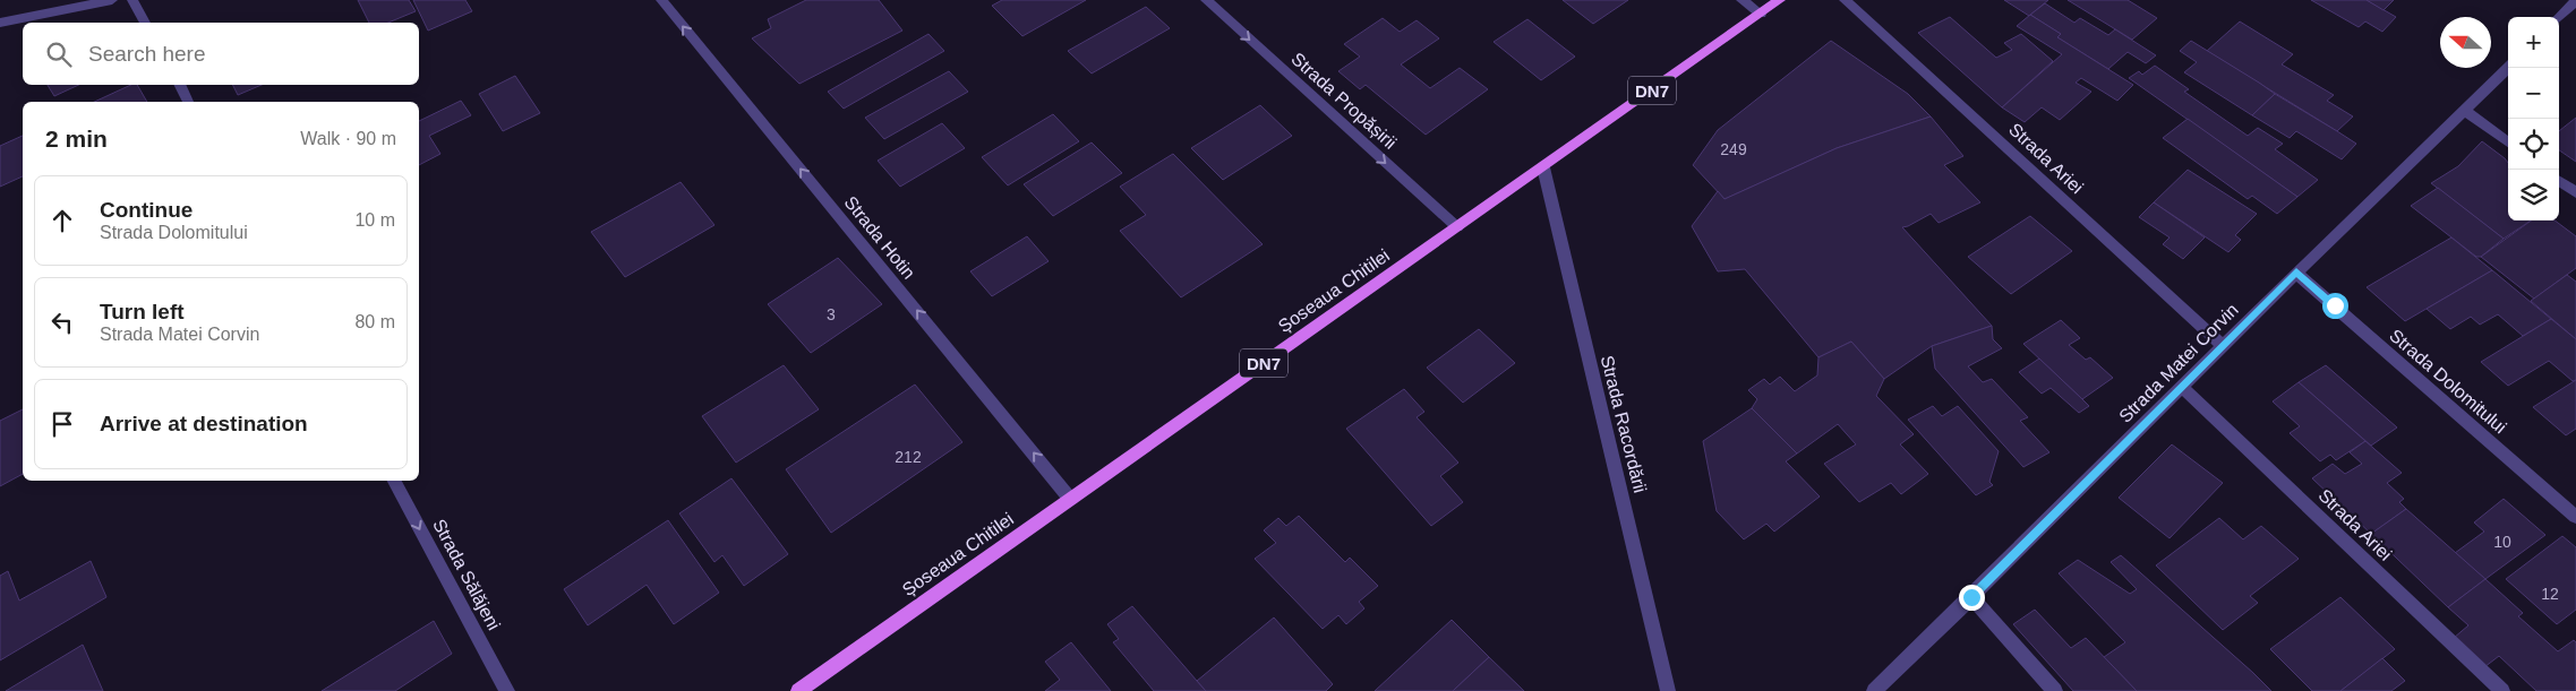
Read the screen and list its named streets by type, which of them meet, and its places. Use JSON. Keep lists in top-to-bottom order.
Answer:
{
  "streets": {
    "main road": ["DN7", "Șoseaua Chitilei"],
    "street": [
      "Strada Propășirii",
      "Strada Ariei",
      "Strada Hotin",
      "Strada Matei Corvin",
      "Strada Dolomitului",
      "Strada Racordării",
      "Strada Sălăjeni"
    ]
  },
  "crossings": [
    ["Strada Propășirii", "Șoseaua Chitilei"],
    ["Strada Ariei", "Strada Matei Corvin"],
    ["Strada Hotin", "Șoseaua Chitilei"],
    ["Șoseaua Chitilei", "Strada Racordării"],
    ["Strada Matei Corvin", "Strada Dolomitului"]
  ],
  "one_way": ["Strada Propășirii", "Strada Hotin", "Strada Sălăjeni"],
  "house_numbers": [
    "249",
    "3",
    "212",
    "10",
    "12"
  ],
  "north": "left",
  "page": {
    "map_buttons": ["+", "−"],
    "search": "Search here",
    "heading": ["2 min", "Walk · 90 m"],
    "list": [
      ["Continue", "Strada Dolomitului", "10 m"],
      ["Turn left", "Strada Matei Corvin", "80 m"],
      "Arrive at destination"
    ]
  }
}
